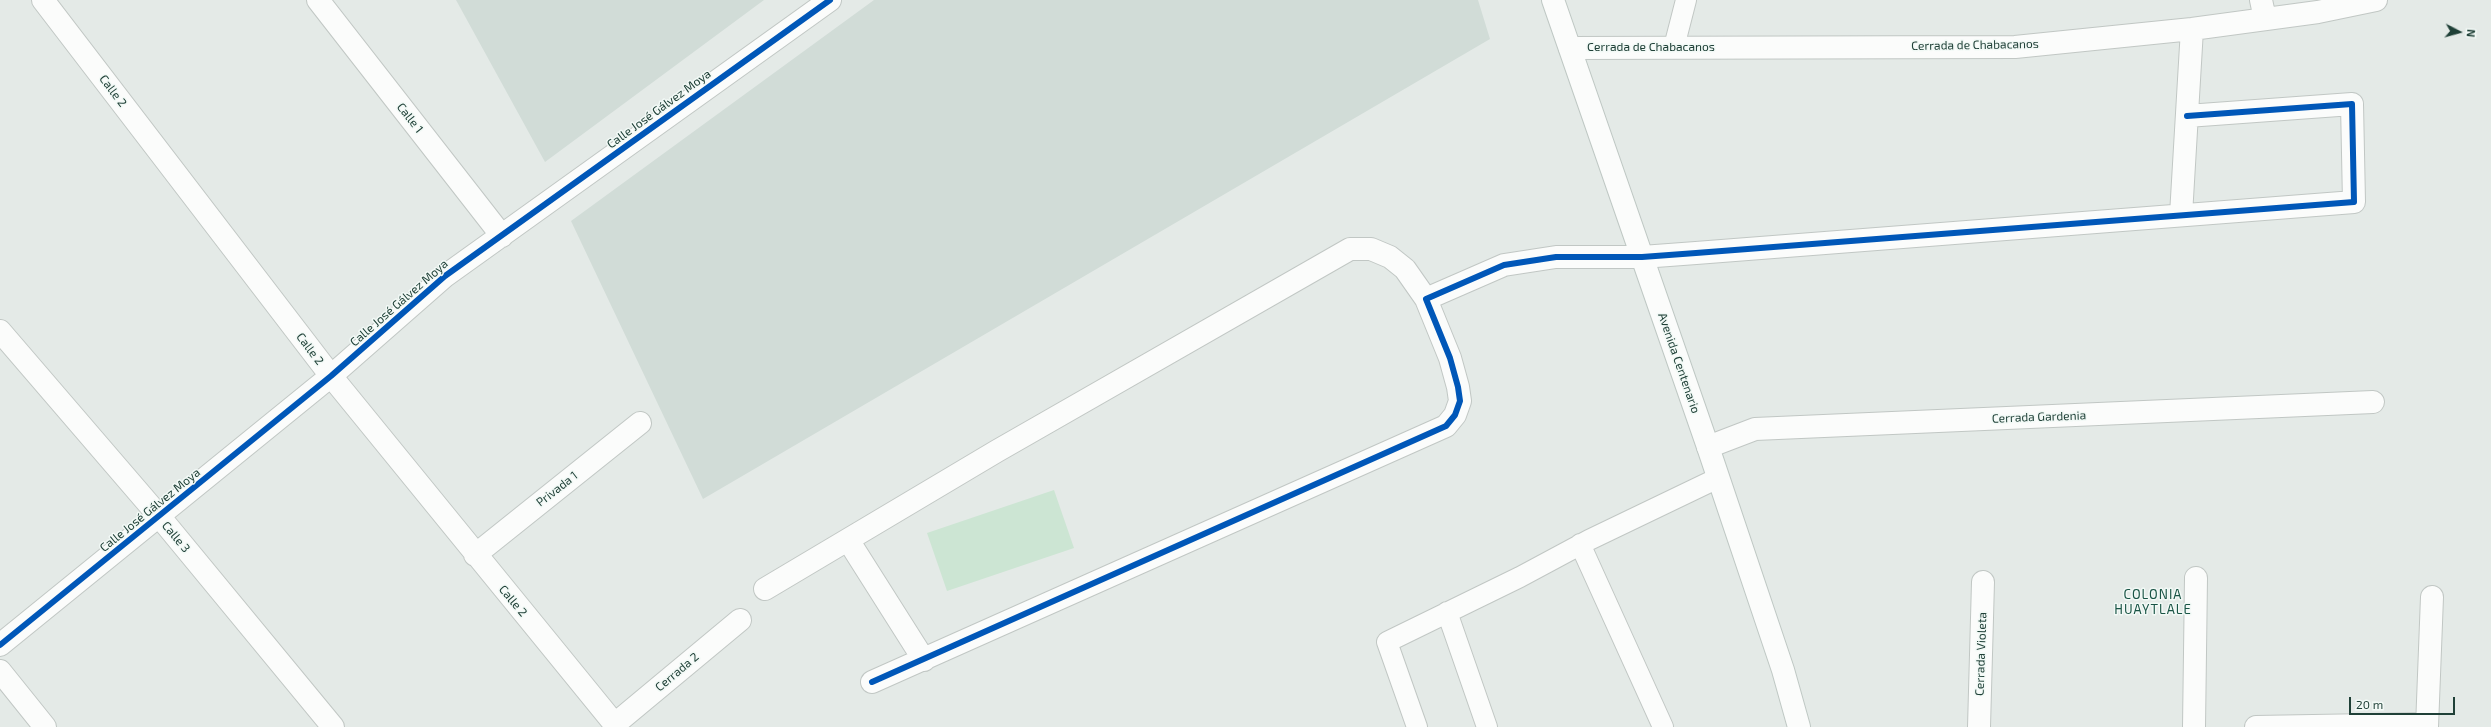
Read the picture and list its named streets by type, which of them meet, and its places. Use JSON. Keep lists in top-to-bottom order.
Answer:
{
  "streets": {
    "street": [
      "Cerrada de Chabacanos",
      "Calle 2",
      "Calle José Gálvez Moya",
      "Calle 1",
      "Avenida Centenario",
      "Cerrada Gardenia",
      "Privada 1",
      "Calle 3",
      "Cerrada Violeta",
      "Cerrada 2"
    ]
  },
  "crossings": [
    ["Cerrada de Chabacanos", "Avenida Centenario"],
    ["Calle 2", "Calle José Gálvez Moya"],
    ["Calle 2", "Privada 1"],
    ["Calle 2", "Cerrada 2"],
    ["Calle José Gálvez Moya", "Calle 1"],
    ["Calle José Gálvez Moya", "Calle 3"],
    ["Avenida Centenario", "Cerrada Gardenia"]
  ],
  "districts": ["COLONIA HUAYTLALE"],
  "scale_bar": "20 m",
  "north": "right"
}
